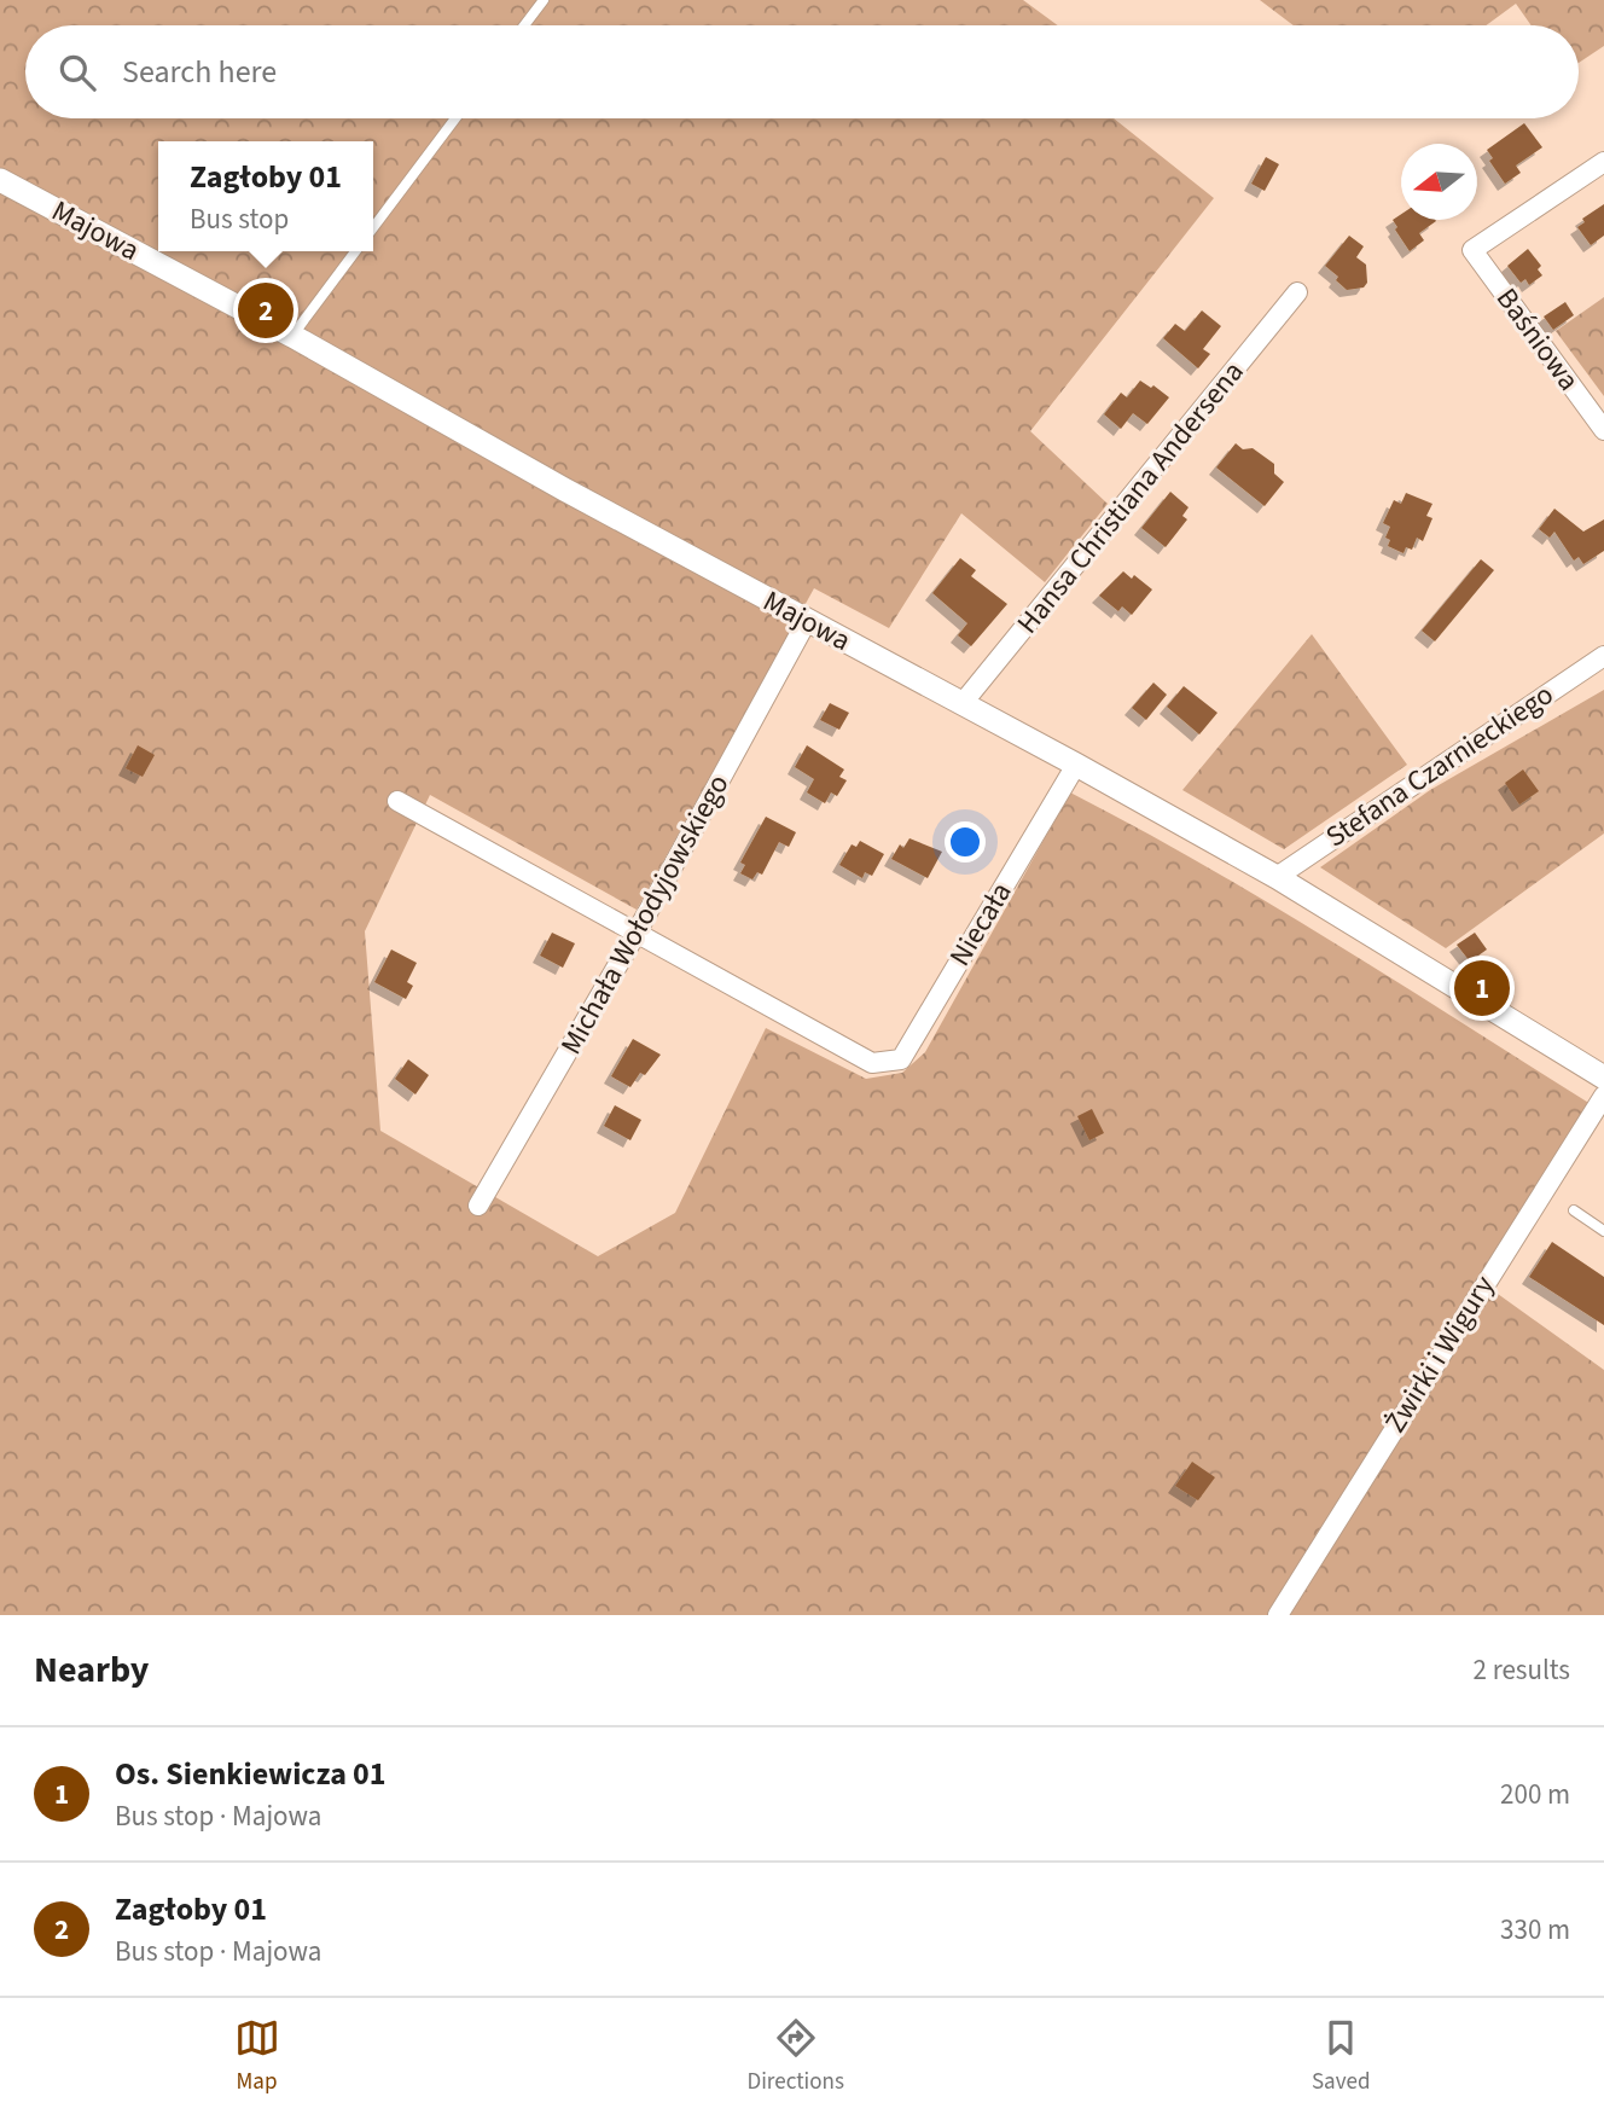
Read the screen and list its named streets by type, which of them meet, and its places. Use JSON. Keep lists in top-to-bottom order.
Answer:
{
  "streets": {
    "street": [
      "Majowa",
      "Baśniowa",
      "Hansa Christiana Andersena",
      "Stefana Czarnieckiego",
      "Michała Wołodyjowskiego",
      "Niecała",
      "Żwirki i Wigury"
    ]
  },
  "crossings": [
    ["Majowa", "Hansa Christiana Andersena"],
    ["Majowa", "Stefana Czarnieckiego"],
    ["Majowa", "Michała Wołodyjowskiego"],
    ["Majowa", "Niecała"],
    ["Michała Wołodyjowskiego", "Niecała"]
  ],
  "north": "left",
  "page": {
    "search": "Search here",
    "popup": ["Zagłoby 01", "Bus stop"],
    "pins": ["2", "1"],
    "heading": ["Nearby", "2 results"],
    "list": [
      {
        "mark": "1",
        "name": "Os. Sienkiewicza 01",
        "note": "Bus stop · Majowa",
        "value": "200 m"
      },
      {
        "mark": "2",
        "name": "Zagłoby 01",
        "note": "Bus stop · Majowa",
        "value": "330 m"
      }
    ],
    "nav": ["Map", "Directions", "Saved"]
  }
}
